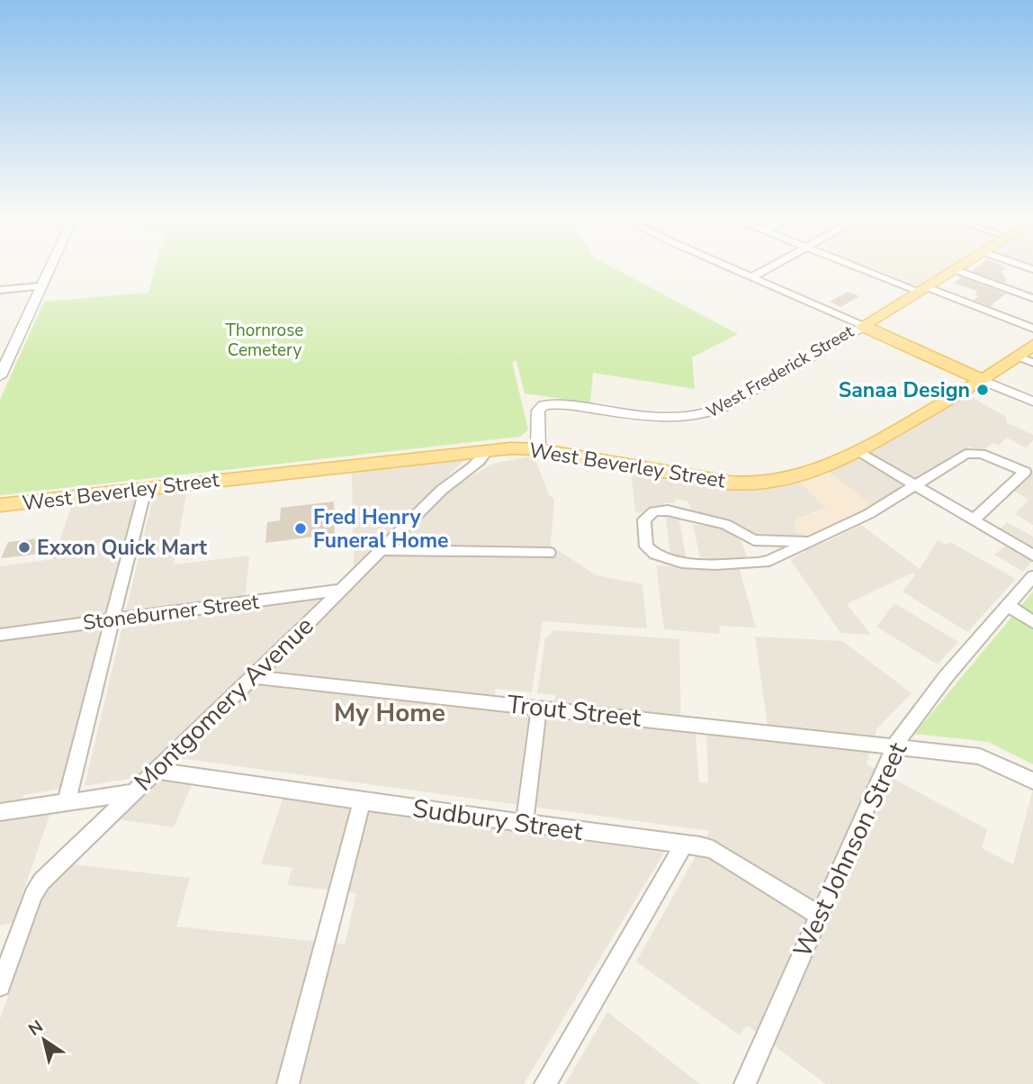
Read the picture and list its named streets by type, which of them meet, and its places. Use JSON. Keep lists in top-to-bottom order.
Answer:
{
  "streets": {
    "main road": ["West Frederick Street", "West Beverley Street"],
    "street": [
      "Stoneburner Street",
      "Montgomery Avenue",
      "Trout Street",
      "Sudbury Street",
      "West Johnson Street"
    ]
  },
  "crossings": [
    ["West Frederick Street", "West Beverley Street"],
    ["West Beverley Street", "Montgomery Avenue"],
    ["Stoneburner Street", "Montgomery Avenue"],
    ["Montgomery Avenue", "Trout Street"],
    ["Montgomery Avenue", "Sudbury Street"],
    ["Trout Street", "West Johnson Street"],
    ["Sudbury Street", "West Johnson Street"]
  ],
  "districts": ["My Home"],
  "parks": ["Thornrose Cemetery"],
  "places": ["Sanaa Design", "Fred Henry Funeral Home", "Exxon Quick Mart"],
  "north": "top left"
}
